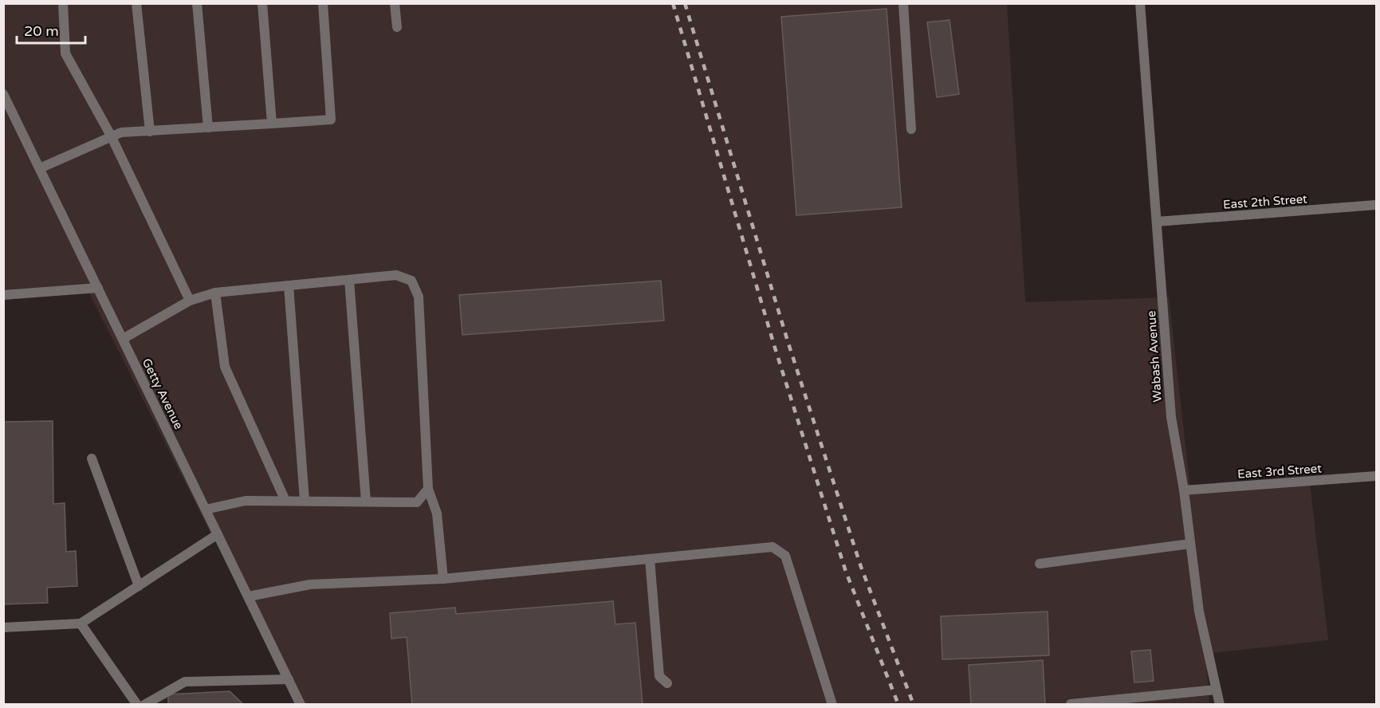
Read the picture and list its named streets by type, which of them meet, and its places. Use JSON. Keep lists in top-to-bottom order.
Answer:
{
  "streets": {
    "street": [
      "East 2th Street",
      "Wabash Avenue",
      "Getty Avenue",
      "East 3rd Street"
    ]
  },
  "crossings": [
    ["East 2th Street", "Wabash Avenue"],
    ["Wabash Avenue", "East 3rd Street"]
  ],
  "scale_bar": "20 m"
}
